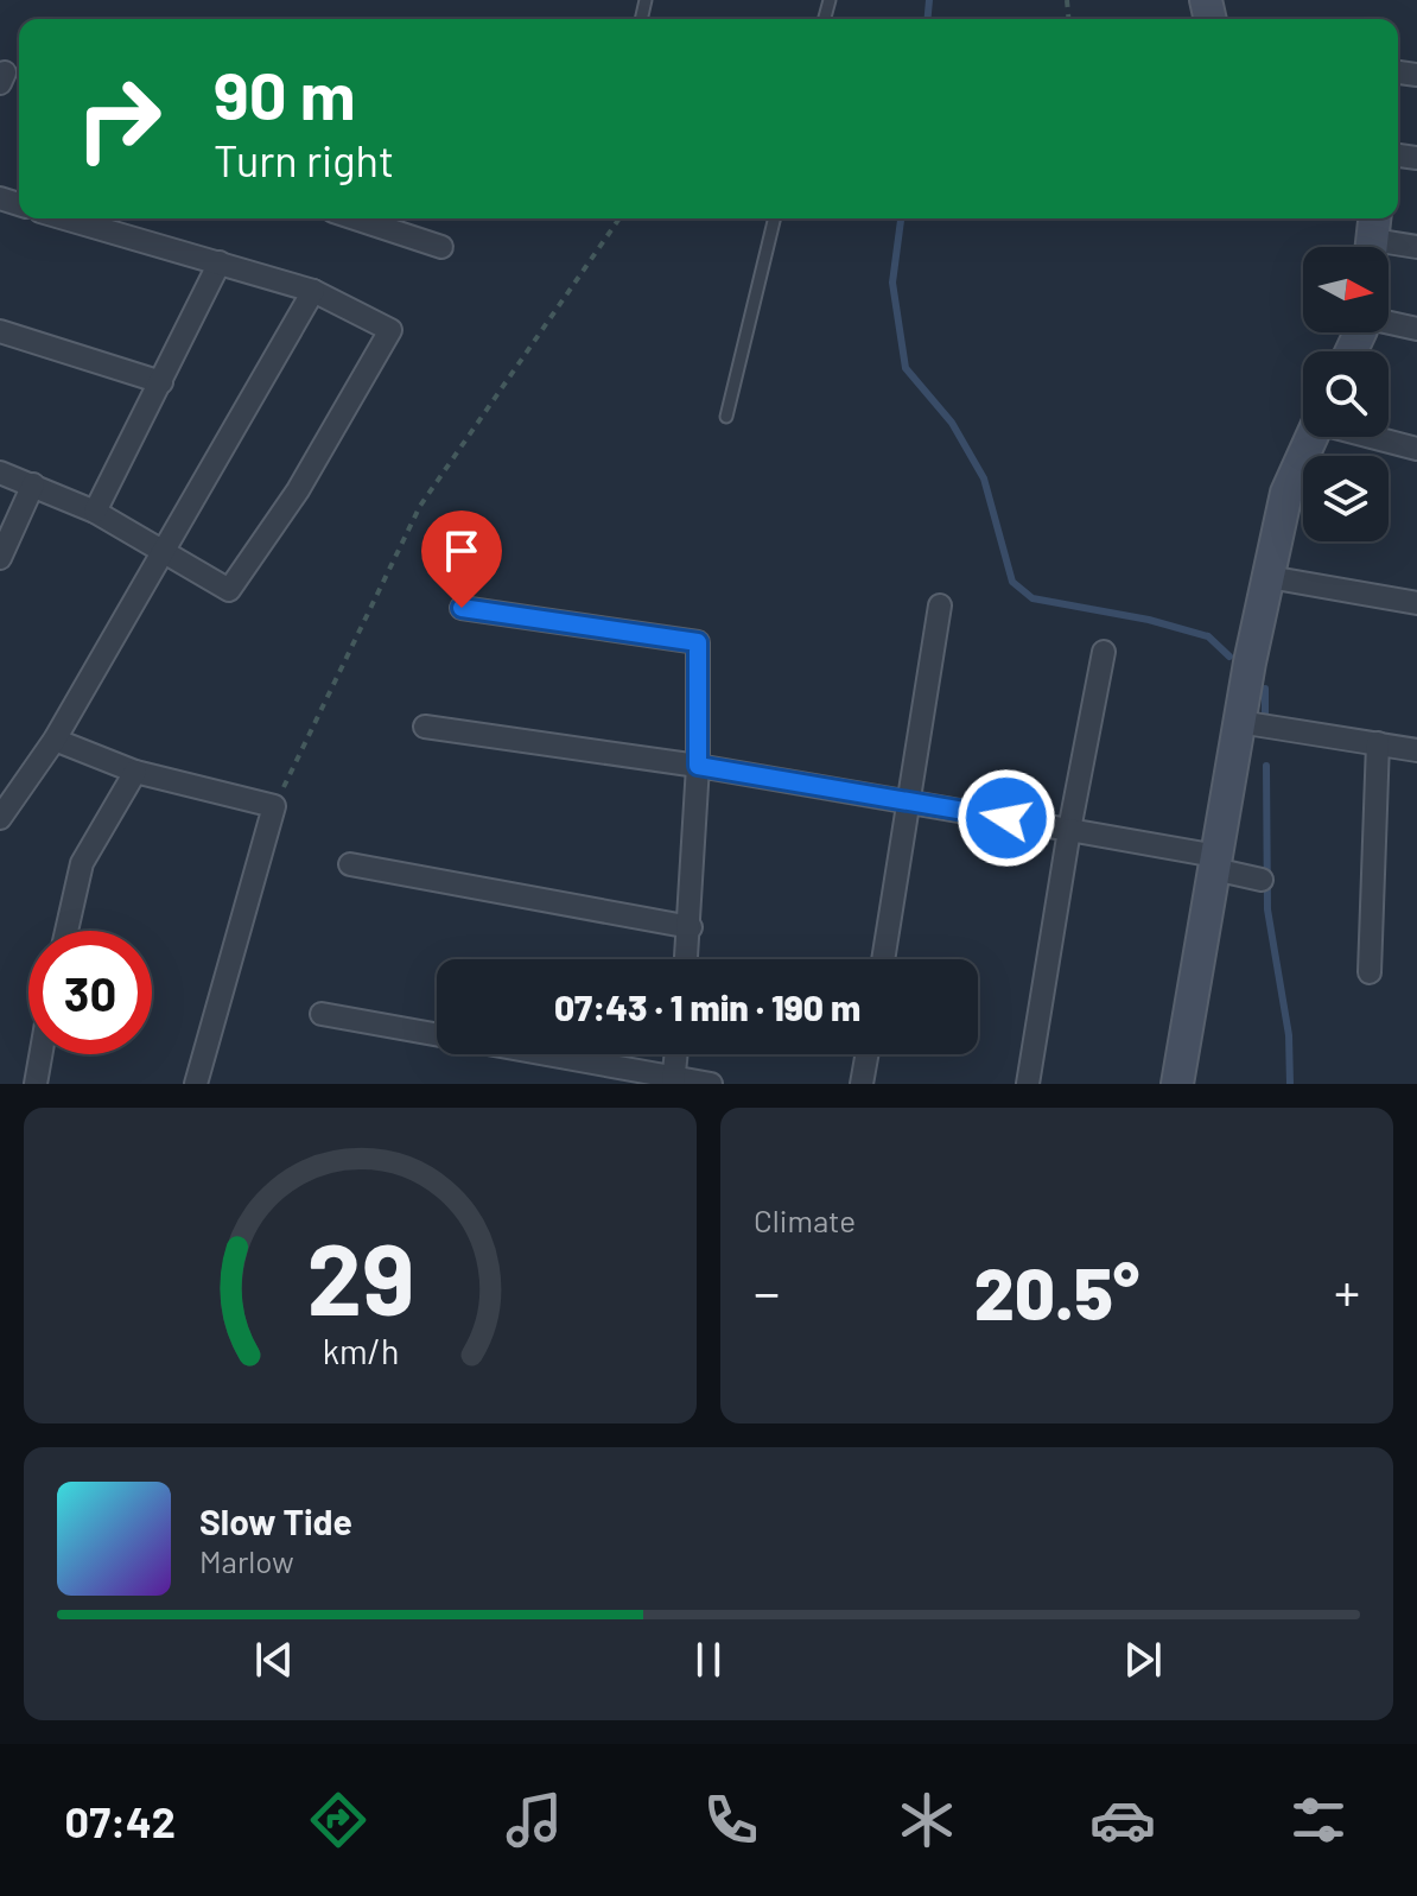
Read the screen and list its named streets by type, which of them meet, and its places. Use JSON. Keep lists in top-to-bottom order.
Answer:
{
  "north": "right",
  "page": {
    "turn": ["90 m", "Turn right"],
    "limit": "30",
    "trip": "07:43 · 1 min · 190 m",
    "tile": "Climate",
    "heat": ["−", "20.5°", "+"],
    "song": ["Slow Tide", "Marlow"],
    "tabs": "07:42",
    "gauge": ["29", "km/h"]
  }
}
